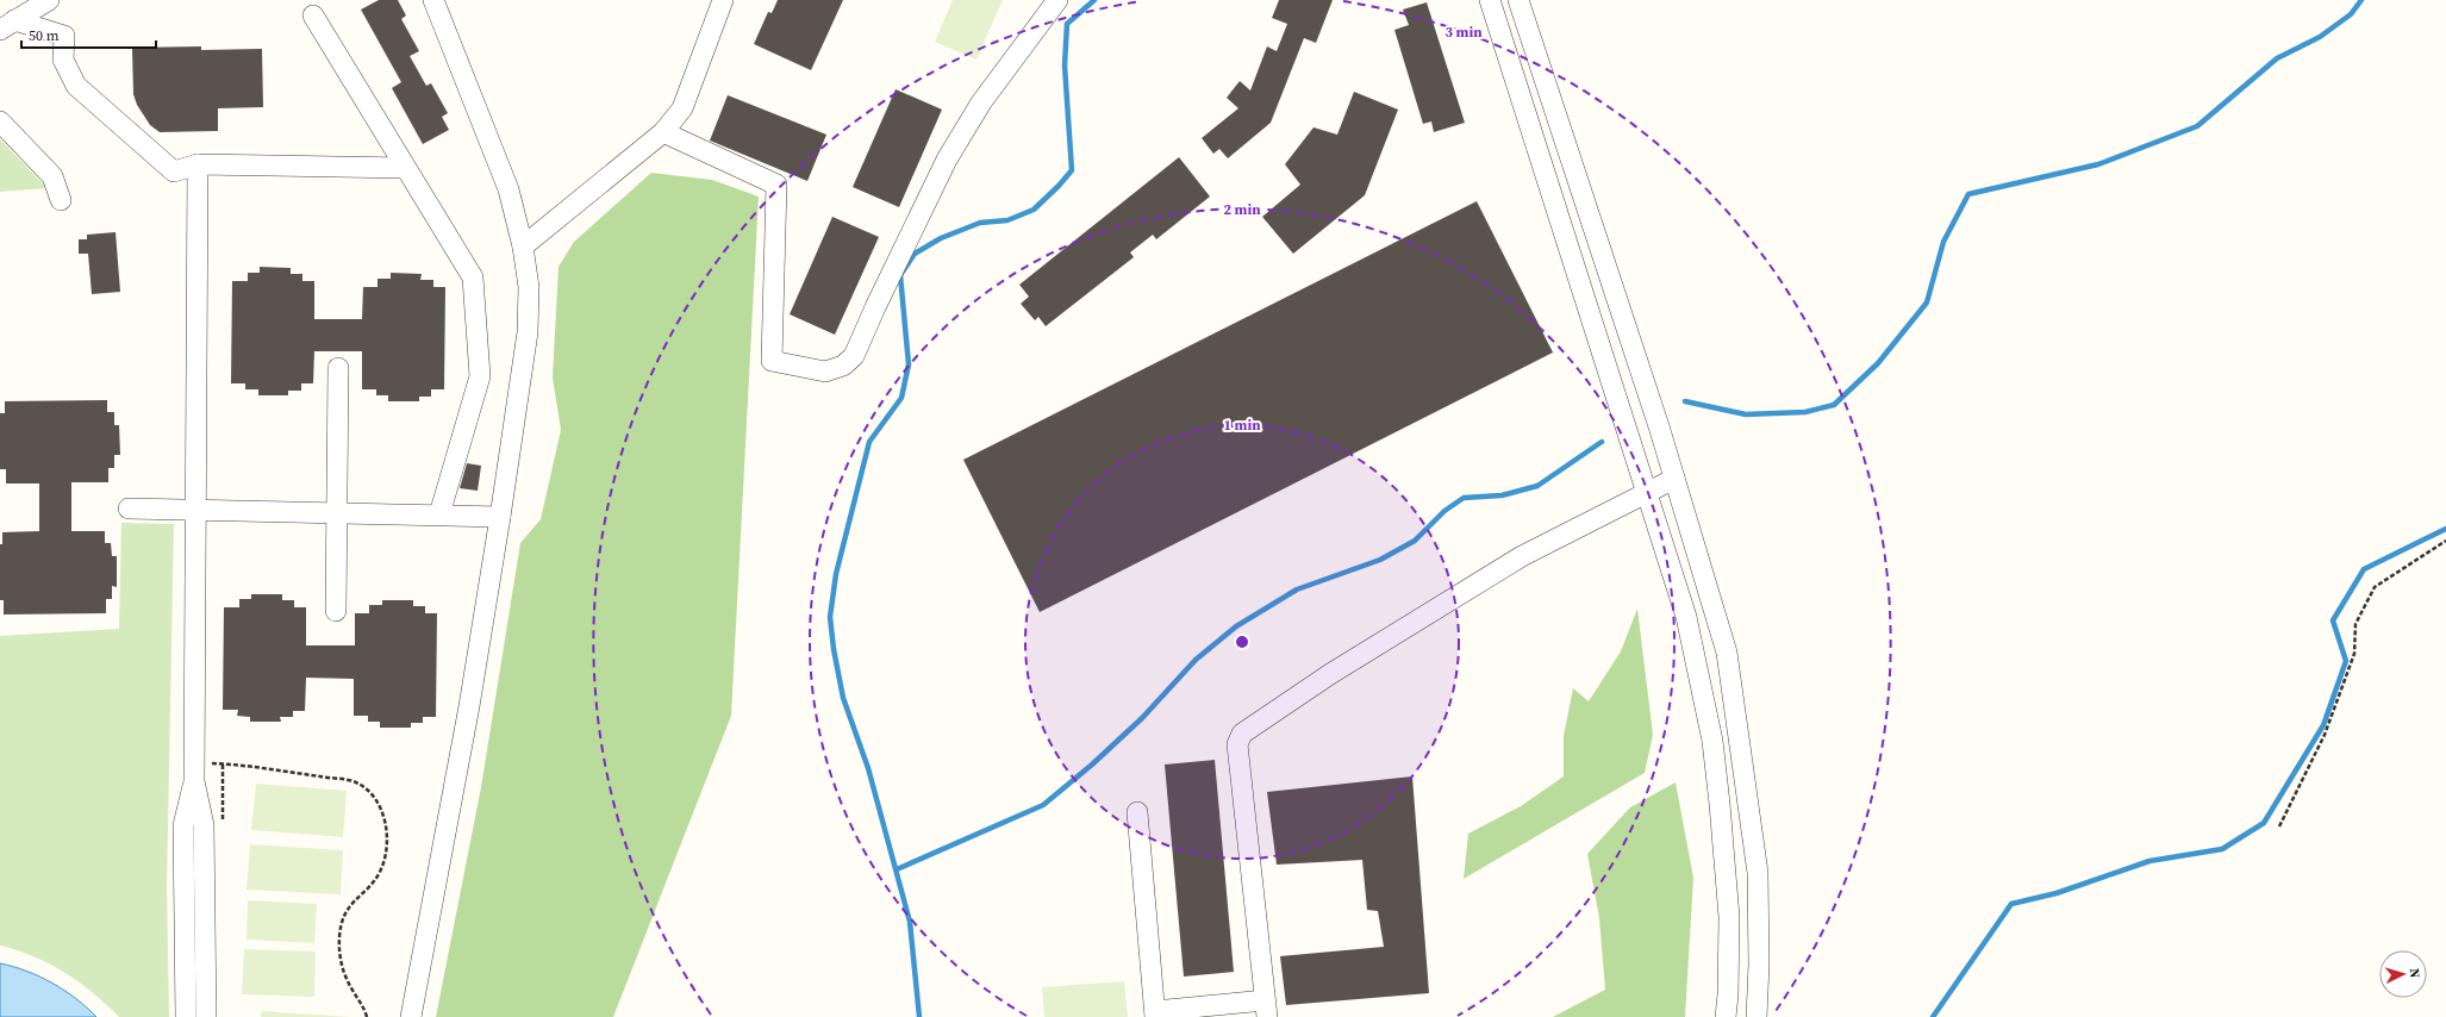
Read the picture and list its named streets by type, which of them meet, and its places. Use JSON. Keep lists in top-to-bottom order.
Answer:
{
  "scale_bar": "50 m",
  "north": "right",
  "rings": ["3 min", "2 min", "1 min"]
}
